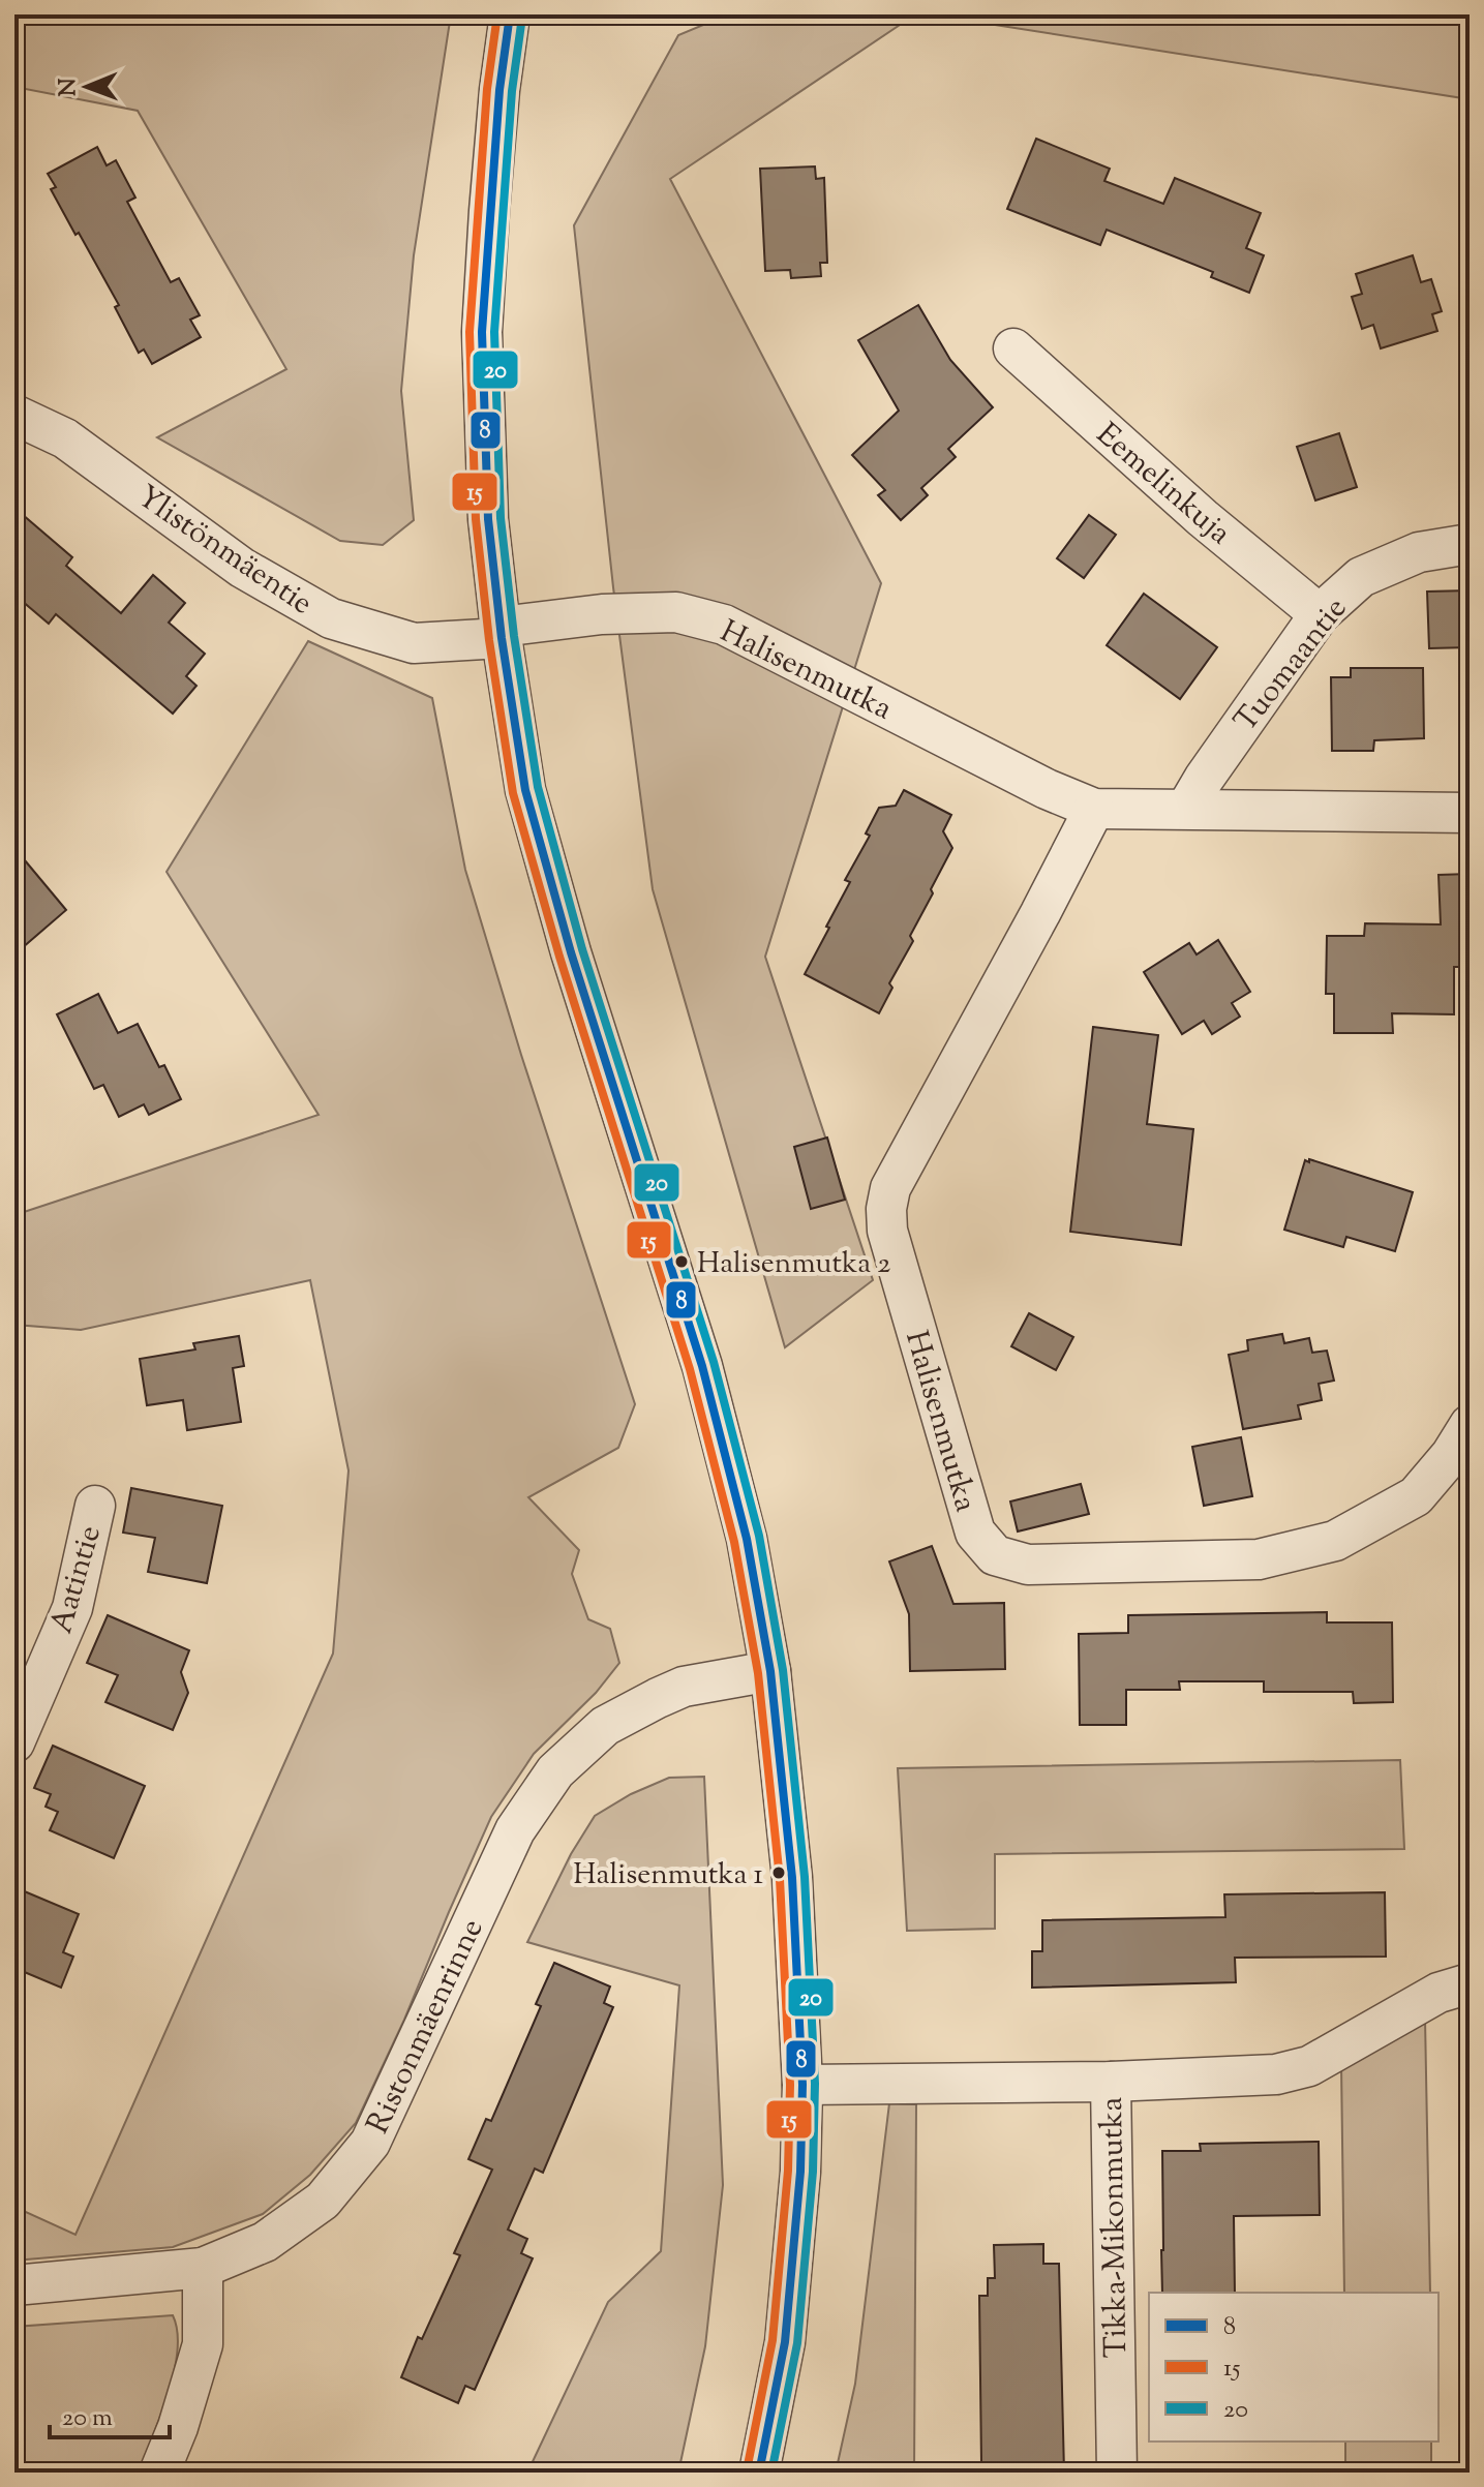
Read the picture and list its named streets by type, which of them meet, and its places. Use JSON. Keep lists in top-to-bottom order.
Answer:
{
  "streets": {
    "street": [
      "Eemelinkuja",
      "Ylistönmäentie",
      "Tuomaantie",
      "Halisenmutka",
      "Aatintie",
      "Ristonmäenrinne",
      "Tikka-Mikonmutka"
    ]
  },
  "crossings": [
    ["Eemelinkuja", "Tuomaantie"],
    ["Ylistönmäentie", "Halisenmutka"],
    ["Tuomaantie", "Halisenmutka"]
  ],
  "places": ["Halisenmutka 2", "Halisenmutka 1"],
  "lines": ["transit line 8", "transit line 15", "transit line 20"],
  "legend": ["8", "15", "20"],
  "scale_bar": "20 m",
  "north": "left"
}
